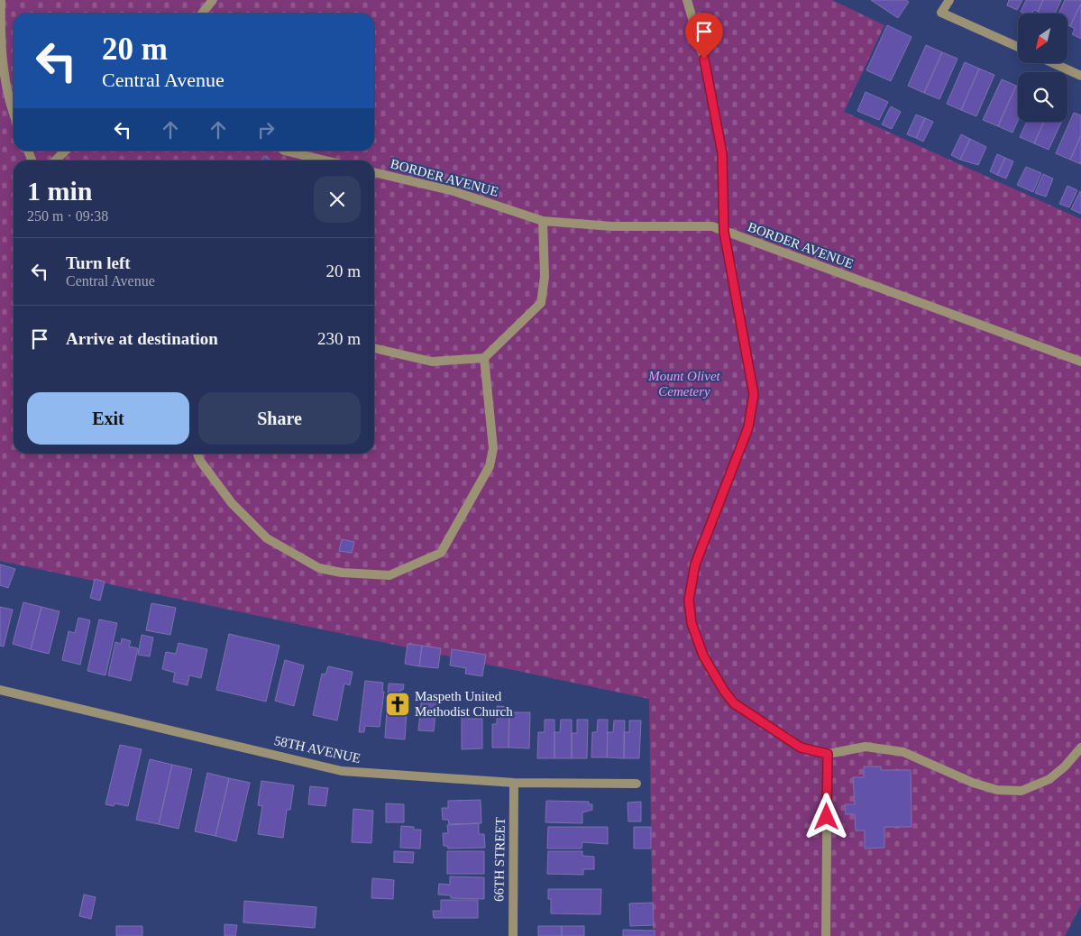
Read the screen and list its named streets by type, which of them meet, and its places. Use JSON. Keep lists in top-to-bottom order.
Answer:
{
  "streets": {
    "street": ["BORDER AVENUE", "58TH AVENUE", "66TH STREET"]
  },
  "crossings": [
    ["58TH AVENUE", "66TH STREET"]
  ],
  "parks": ["Mount Olivet Cemetery"],
  "places": {
    "church": ["Maspeth United Methodist Church"]
  },
  "north": "bottom left",
  "page": {
    "turn": ["20 m", "Central Avenue"],
    "heading": ["1 min", "250 m · 09:38"],
    "list": [
      {
        "name": "Turn left",
        "note": "Central Avenue",
        "value": "20 m"
      },
      {
        "name": "Arrive at destination",
        "value": "230 m"
      }
    ],
    "buttons": ["Exit", "Share"]
  }
}
